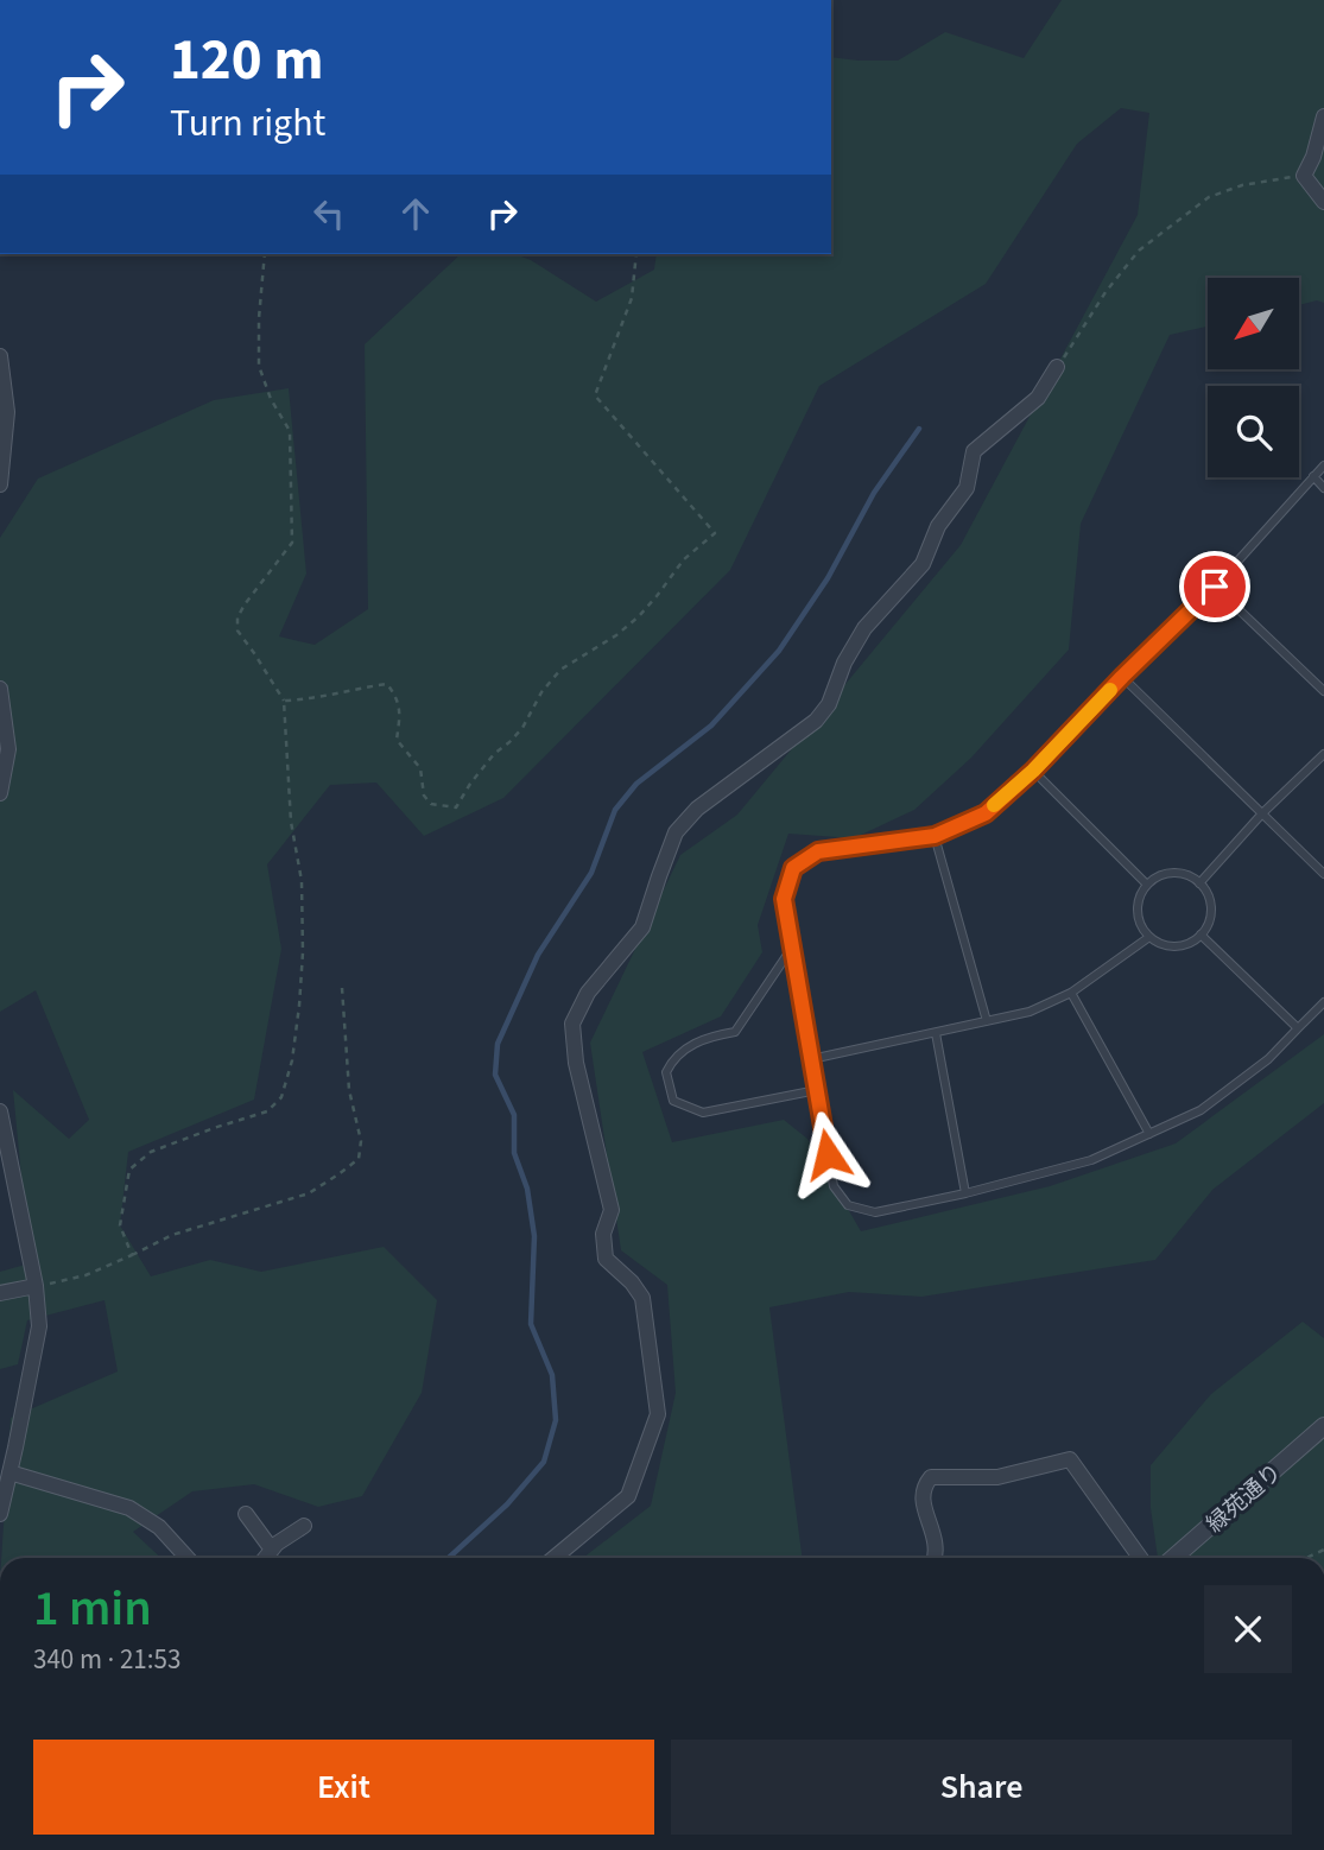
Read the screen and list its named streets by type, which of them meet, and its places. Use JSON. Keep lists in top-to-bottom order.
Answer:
{
  "streets": {
    "street": ["緑苑通り"]
  },
  "north": "bottom left",
  "page": {
    "turn": ["120 m", "Turn right"],
    "heading": ["1 min", "340 m · 21:53"],
    "buttons": ["Exit", "Share"]
  }
}
